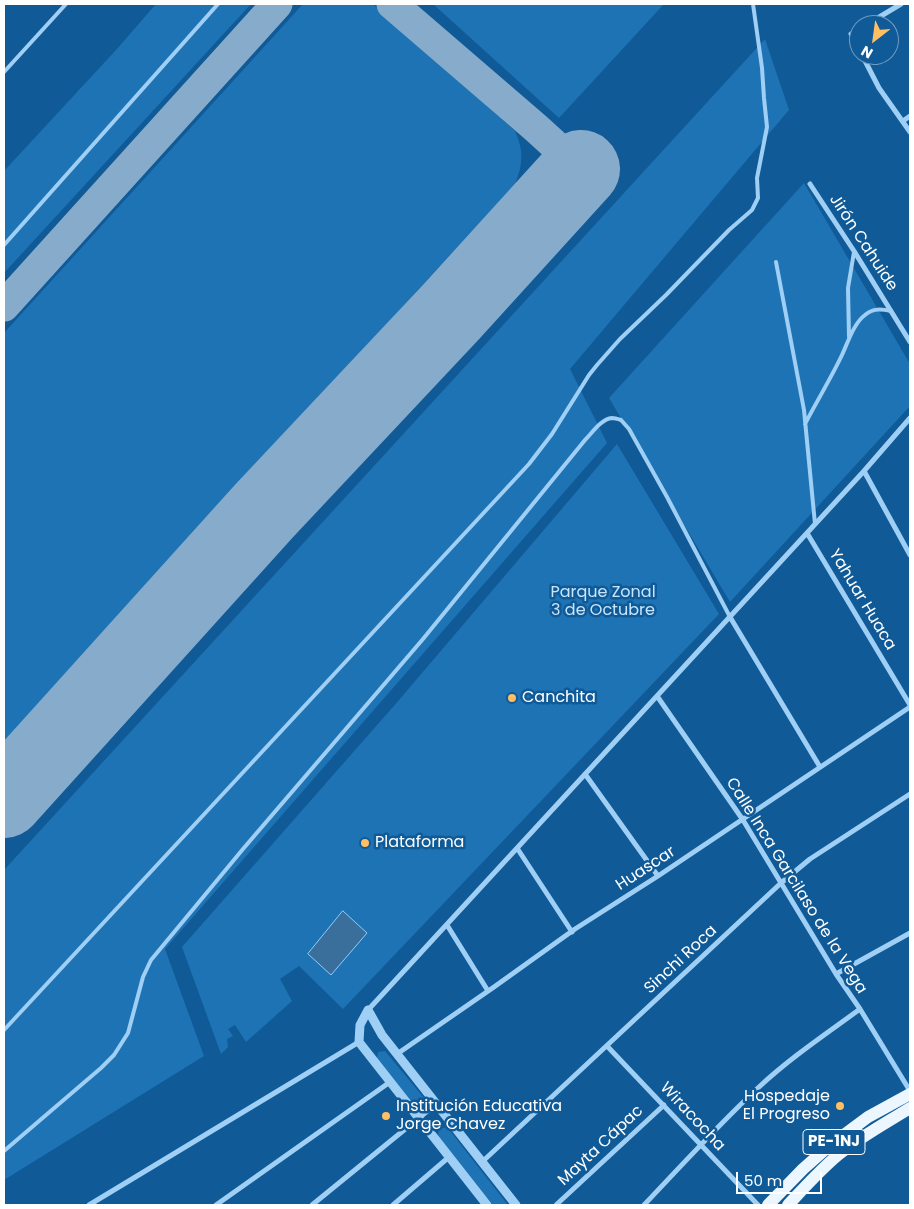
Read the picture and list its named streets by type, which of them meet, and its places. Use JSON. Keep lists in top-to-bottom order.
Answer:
{
  "streets": {
    "main road": ["PE-1NJ"],
    "street": [
      "Jirón Cahuide",
      "Yahuar Huaca",
      "Huascar",
      "Calle Inca Garcilaso de la Vega",
      "Sinchi Roca",
      "Wiracocha",
      "Mayta Cápac"
    ]
  },
  "crossings": [
    ["Yahuar Huaca", "Huascar"],
    ["Huascar", "Calle Inca Garcilaso de la Vega"],
    ["Calle Inca Garcilaso de la Vega", "Sinchi Roca"],
    ["Calle Inca Garcilaso de la Vega", "PE-1NJ"],
    ["Sinchi Roca", "Wiracocha"],
    ["Wiracocha", "Mayta Cápac"]
  ],
  "parks": ["Parque Zonal 3 de Octubre"],
  "places": [
    "Canchita",
    "Plataforma",
    "Hospedaje El Progreso",
    "Institución Educativa Jorge Chavez"
  ],
  "scale_bar": "50 m",
  "north": "bottom left"
}
